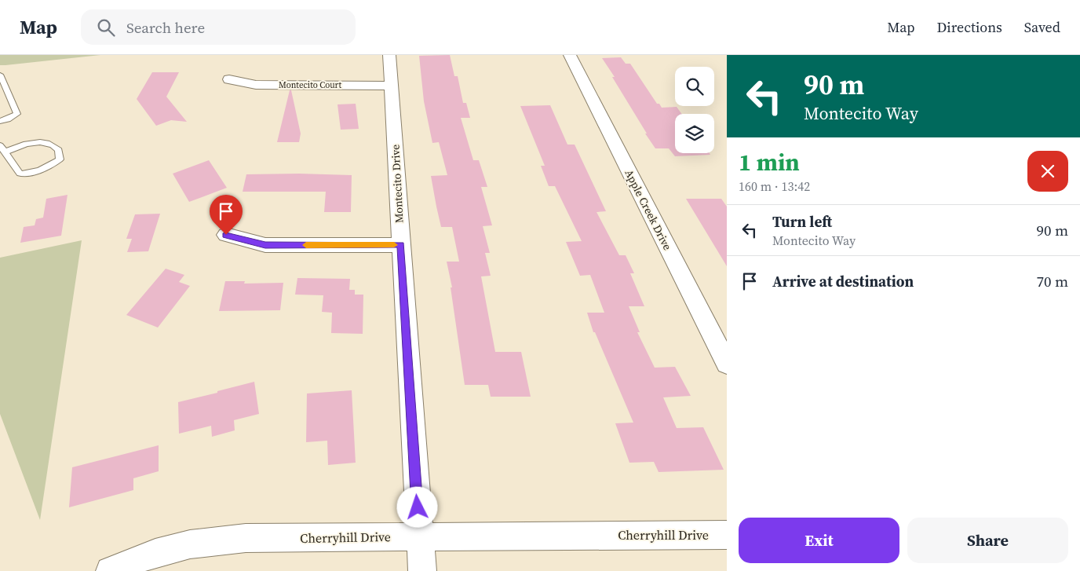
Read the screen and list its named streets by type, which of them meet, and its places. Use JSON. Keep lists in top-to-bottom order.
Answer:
{
  "streets": {
    "street": [
      "Montecito Court",
      "Montecito Drive",
      "Apple Creek Drive",
      "Cherryhill Drive"
    ]
  },
  "crossings": [
    ["Montecito Court", "Montecito Drive"],
    ["Montecito Drive", "Cherryhill Drive"]
  ],
  "page": {
    "header": "Map",
    "search": "Search here",
    "nav": ["Map", "Directions", "Saved"],
    "turn": ["90 m", "Montecito Way"],
    "heading": ["1 min", "160 m · 13:42"],
    "list": [
      {
        "name": "Turn left",
        "note": "Montecito Way",
        "value": "90 m"
      },
      {
        "name": "Arrive at destination",
        "value": "70 m"
      }
    ],
    "buttons": ["Exit", "Share"]
  }
}
